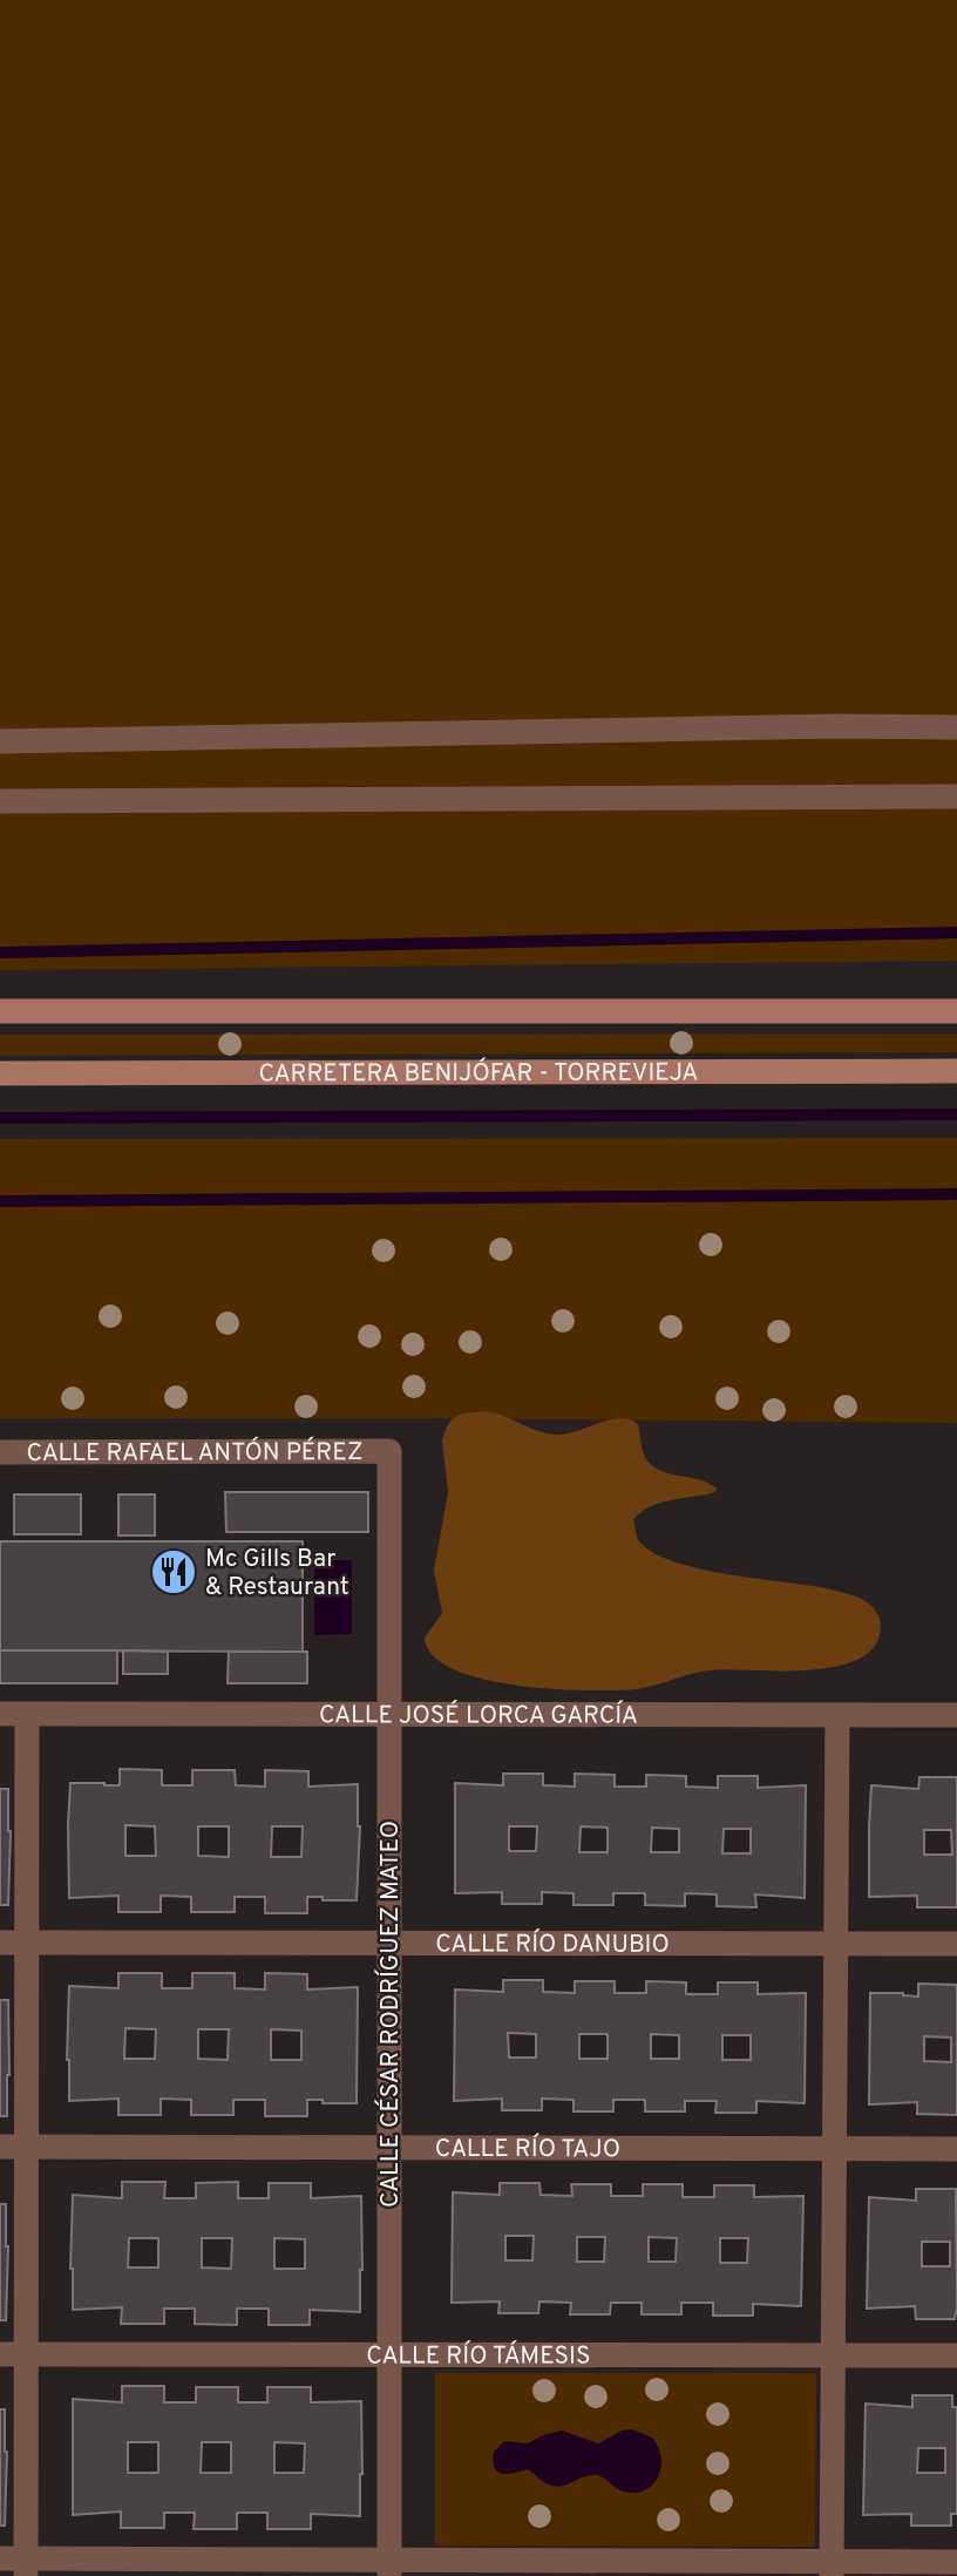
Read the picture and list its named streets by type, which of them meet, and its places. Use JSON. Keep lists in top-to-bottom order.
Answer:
{
  "streets": {
    "main road": ["CARRETERA BENIJÓFAR - TORREVIEJA"],
    "street": [
      "CALLE RAFAEL ANTÓN PÉREZ",
      "CALLE JOSÉ LORCA GARCÍA",
      "CALLE RÍO DANUBIO",
      "CALLE CÉSAR RODRÍGUEZ MATEO",
      "CALLE RÍO TAJO",
      "CALLE RÍO TÁMESIS"
    ]
  },
  "crossings": [
    ["CALLE RAFAEL ANTÓN PÉREZ", "CALLE CÉSAR RODRÍGUEZ MATEO"],
    ["CALLE JOSÉ LORCA GARCÍA", "CALLE CÉSAR RODRÍGUEZ MATEO"],
    ["CALLE RÍO DANUBIO", "CALLE CÉSAR RODRÍGUEZ MATEO"],
    ["CALLE CÉSAR RODRÍGUEZ MATEO", "CALLE RÍO TAJO"],
    ["CALLE CÉSAR RODRÍGUEZ MATEO", "CALLE RÍO TÁMESIS"]
  ],
  "places": {
    "restaurant": ["Mc Gills Bar & Restaurant"]
  }
}
